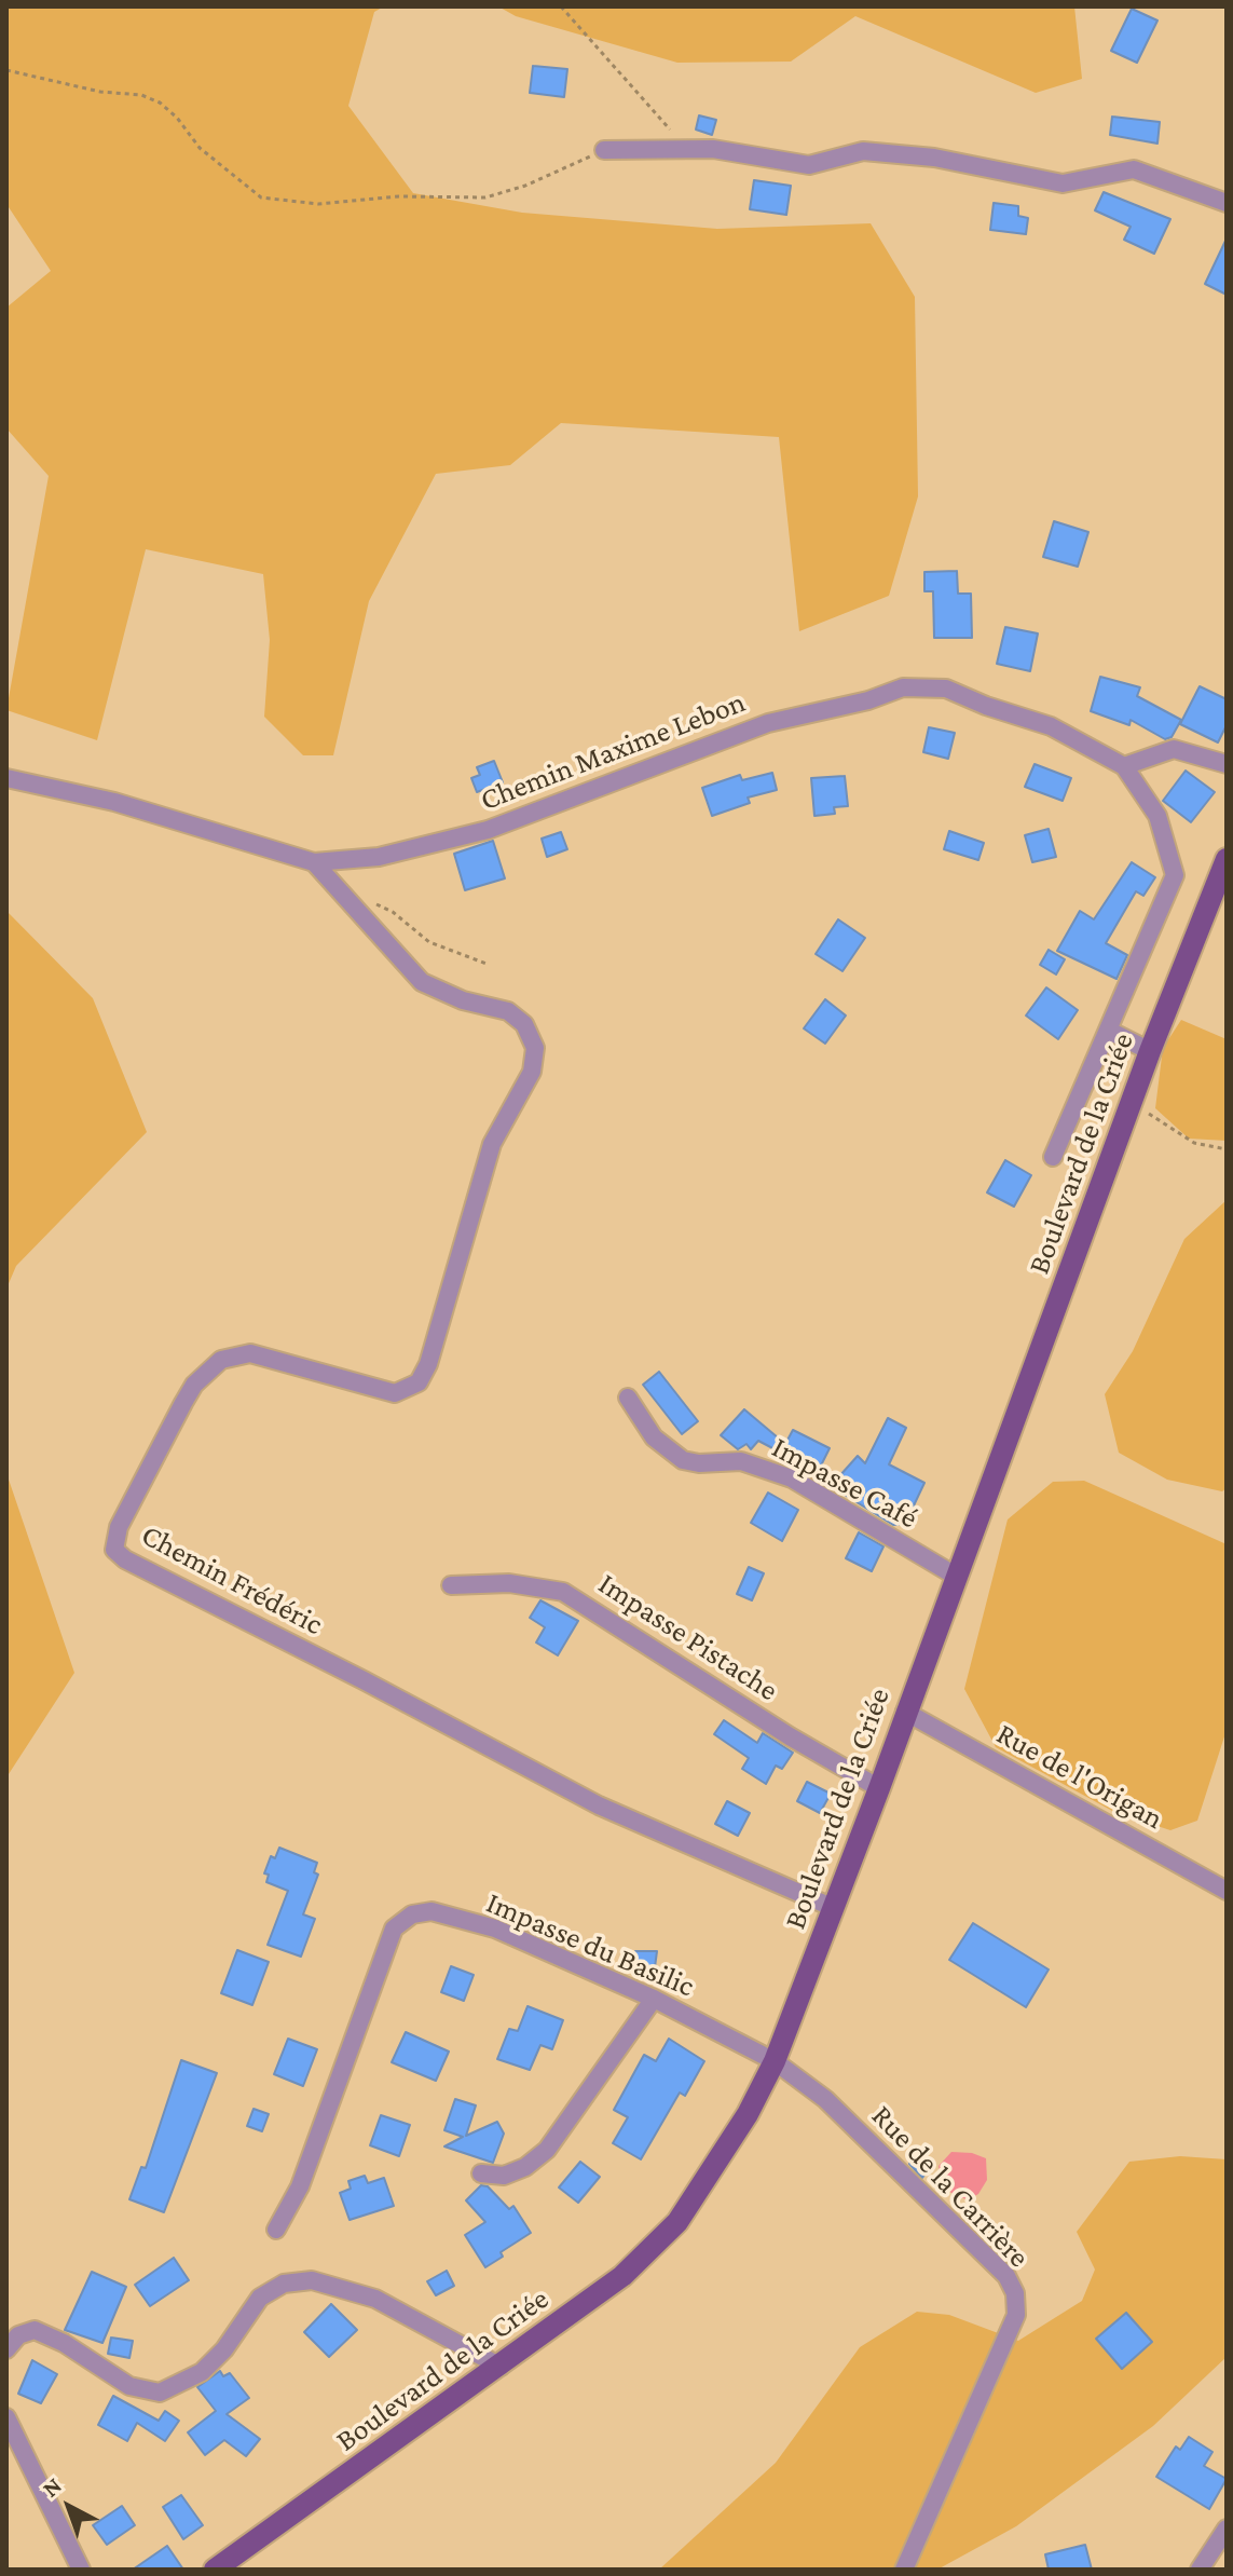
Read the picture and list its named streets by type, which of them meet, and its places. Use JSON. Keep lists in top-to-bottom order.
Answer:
{
  "streets": {
    "main road": ["Boulevard de la Criée"],
    "street": [
      "Chemin Maxime Lebon",
      "Impasse Café",
      "Chemin Frédéric",
      "Impasse Pistache",
      "Rue de l'Origan",
      "Impasse du Basilic",
      "Rue de la Carrière"
    ]
  },
  "crossings": [
    ["Chemin Maxime Lebon", "Chemin Frédéric"],
    ["Boulevard de la Criée", "Impasse Café"],
    ["Boulevard de la Criée", "Chemin Frédéric"],
    ["Boulevard de la Criée", "Impasse Pistache"],
    ["Boulevard de la Criée", "Rue de l'Origan"],
    ["Boulevard de la Criée", "Impasse du Basilic"],
    ["Boulevard de la Criée", "Rue de la Carrière"],
    ["Impasse du Basilic", "Rue de la Carrière"]
  ],
  "north": "top left"
}
